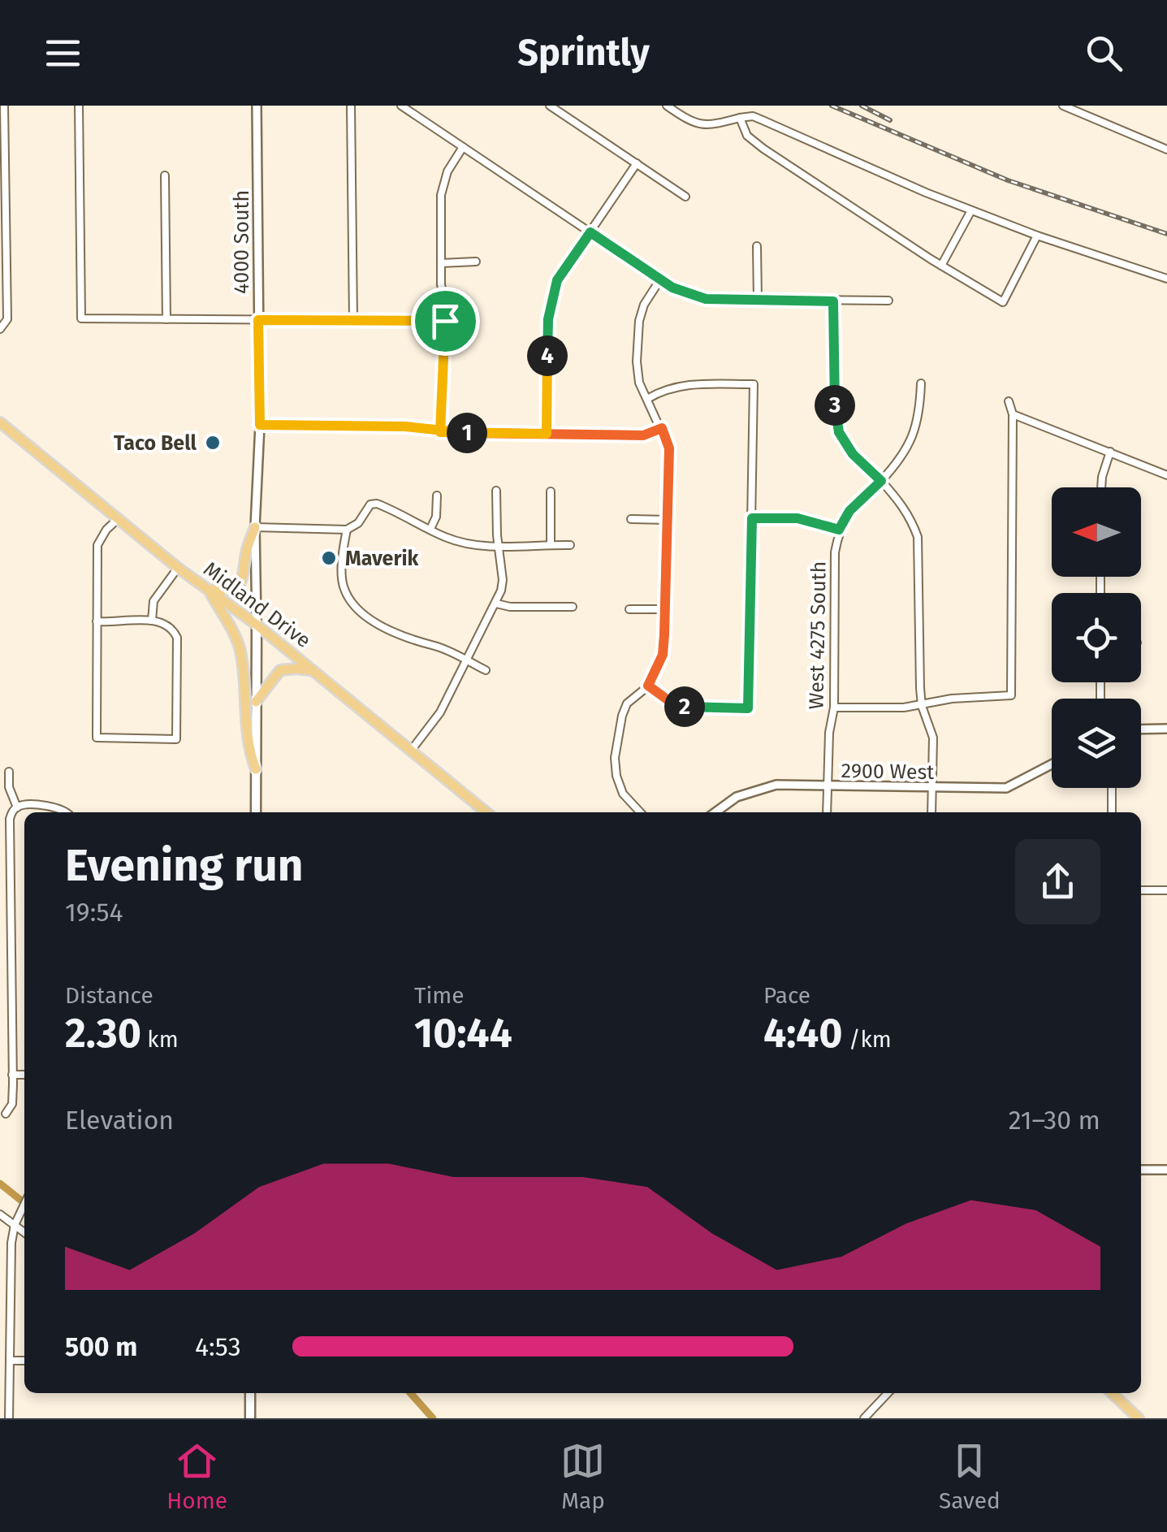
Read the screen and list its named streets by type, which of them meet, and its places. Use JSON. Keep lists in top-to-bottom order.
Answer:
{
  "streets": {
    "main road": ["4000 South", "Midland Drive"],
    "street": ["West 4275 South", "2900 West"]
  },
  "crossings": [
    ["4000 South", "Midland Drive"],
    ["West 4275 South", "2900 West"]
  ],
  "places": ["Taco Bell", "Maverik"],
  "north": "left",
  "page": {
    "header": "Sprintly",
    "pins": [
      "4",
      "3",
      "1",
      "2"
    ],
    "heading": ["Evening run", "19:54"],
    "stats": [
      ["Distance", "2.30 km"],
      ["Time", "10:44"],
      ["Pace", "4:40 /km"]
    ],
    "chart": ["Elevation", "21–30 m"],
    "list": [
      {
        "name": "500 m",
        "note": "4:53"
      }
    ],
    "tabs": ["Home", "Map", "Saved"]
  }
}
